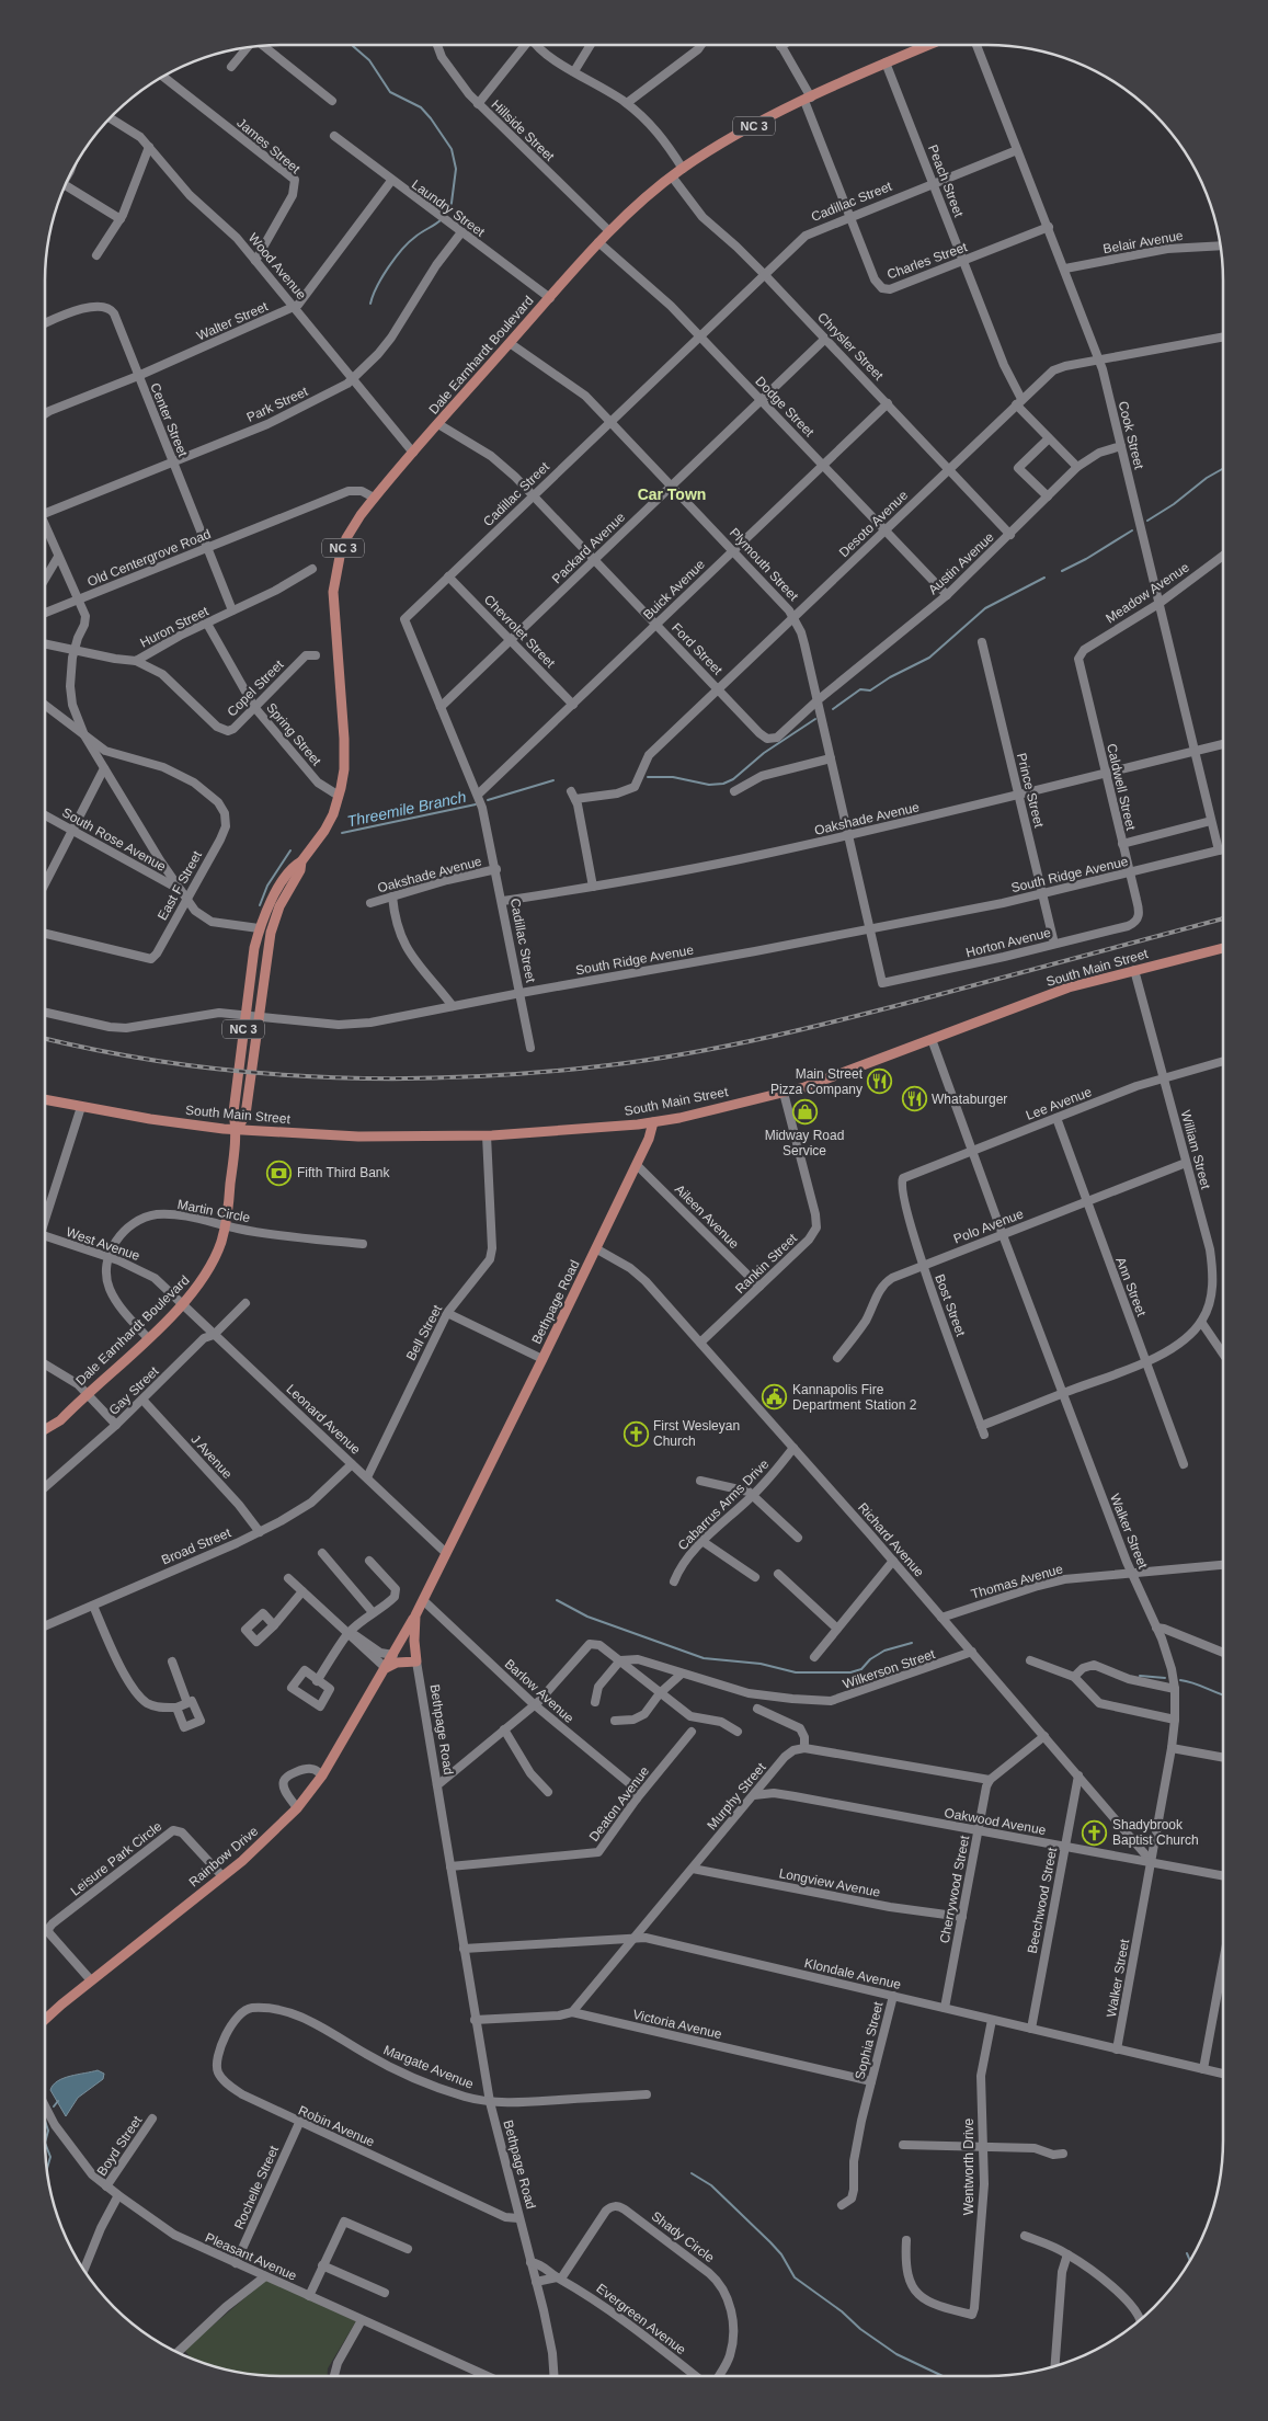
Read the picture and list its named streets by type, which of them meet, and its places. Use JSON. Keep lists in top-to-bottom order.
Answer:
{
  "streets": {
    "main road": [
      "NC 3",
      "Dale Earnhardt Boulevard",
      "South Main Street",
      "Bethpage Road",
      "Rainbow Drive"
    ],
    "street": [
      "Hillside Street",
      "James Street",
      "Peach Street",
      "Cadillac Street",
      "Laundry Street",
      "Belair Avenue",
      "Charles Street",
      "Wood Avenue",
      "Walter Street",
      "Chrysler Street",
      "Park Street",
      "Dodge Street",
      "Center Street",
      "Cook Street",
      "Desoto Avenue",
      "Packard Avenue",
      "Old Centergrove Road",
      "Austin Avenue",
      "Plymouth Street",
      "Buick Avenue",
      "Meadow Avenue",
      "Huron Street",
      "Chevrolet Street",
      "Ford Street",
      "Copel Street",
      "Spring Street",
      "Caldwell Street",
      "Prince Street",
      "Oakshade Avenue",
      "South Rose Avenue",
      "South Ridge Avenue",
      "East F Street",
      "Horton Avenue",
      "Lee Avenue",
      "William Street",
      "Martin Circle",
      "Aileen Avenue",
      "Polo Avenue",
      "West Avenue",
      "Rankin Street",
      "Ann Street",
      "Bost Street",
      "Bell Street",
      "Gay Street",
      "Leonard Avenue",
      "J Avenue",
      "Cabarrus Arms Drive",
      "Walker Street",
      "Richard Avenue",
      "Broad Street",
      "Thomas Avenue",
      "Wilkerson Street",
      "Barlow Avenue",
      "Murphy Street",
      "Deaton Avenue",
      "Oakwood Avenue",
      "Leisure Park Circle",
      "Longview Avenue",
      "Cherrywood Street",
      "Beechwood Street",
      "Klondale Avenue",
      "Victoria Avenue",
      "Sophia Street",
      "Margate Avenue",
      "Robin Avenue",
      "Boyd Street",
      "Wentworth Drive",
      "Rochelle Street",
      "Shady Circle",
      "Pleasant Avenue",
      "Evergreen Avenue"
    ]
  },
  "crossings": [
    ["Hillside Street", "Dale Earnhardt Boulevard"],
    ["James Street", "Wood Avenue"],
    ["Peach Street", "Cadillac Street"],
    ["Peach Street", "Charles Street"],
    ["Peach Street", "Dale Earnhardt Boulevard"],
    ["Peach Street", "Desoto Avenue"],
    ["Peach Street", "Austin Avenue"],
    ["Cadillac Street", "Charles Street"],
    ["Cadillac Street", "Chrysler Street"],
    ["Cadillac Street", "Dodge Street"],
    ["Cadillac Street", "Cook Street"],
    ["Cadillac Street", "Packard Avenue"],
    ["Cadillac Street", "Plymouth Street"],
    ["Cadillac Street", "Buick Avenue"],
    ["Cadillac Street", "Chevrolet Street"],
    ["Cadillac Street", "Ford Street"],
    ["Cadillac Street", "Oakshade Avenue"],
    ["Cadillac Street", "South Ridge Avenue"],
    ["Laundry Street", "Walter Street"],
    ["Laundry Street", "Dale Earnhardt Boulevard"],
    ["Laundry Street", "Park Street"],
    ["Belair Avenue", "Cook Street"],
    ["Charles Street", "Dale Earnhardt Boulevard"],
    ["Charles Street", "Cook Street"],
    ["Wood Avenue", "Walter Street"],
    ["Wood Avenue", "Dale Earnhardt Boulevard"],
    ["Wood Avenue", "Park Street"],
    ["Walter Street", "Center Street"],
    ["Chrysler Street", "Dale Earnhardt Boulevard"],
    ["Chrysler Street", "Desoto Avenue"],
    ["Chrysler Street", "Packard Avenue"],
    ["Chrysler Street", "Austin Avenue"],
    ["Chrysler Street", "Buick Avenue"],
    ["Dale Earnhardt Boulevard", "Dodge Street"],
    ["Dale Earnhardt Boulevard", "Old Centergrove Road"],
    ["Dale Earnhardt Boulevard", "Plymouth Street"],
    ["Dale Earnhardt Boulevard", "Ford Street"],
    ["Dale Earnhardt Boulevard", "Spring Street"],
    ["Dale Earnhardt Boulevard", "South Ridge Avenue"],
    ["Dale Earnhardt Boulevard", "South Main Street"],
    ["Dale Earnhardt Boulevard", "Martin Circle"],
    ["Dale Earnhardt Boulevard", "West Avenue"],
    ["Dale Earnhardt Boulevard", "Leonard Avenue"],
    ["Park Street", "Center Street"],
    ["Dodge Street", "Desoto Avenue"],
    ["Dodge Street", "Packard Avenue"],
    ["Dodge Street", "Austin Avenue"],
    ["Dodge Street", "Buick Avenue"],
    ["Center Street", "Old Centergrove Road"],
    ["Center Street", "Huron Street"],
    ["Cook Street", "Desoto Avenue"],
    ["Cook Street", "Austin Avenue"],
    ["Cook Street", "Meadow Avenue"],
    ["Cook Street", "Oakshade Avenue"],
    ["Cook Street", "South Ridge Avenue"],
    ["Desoto Avenue", "Plymouth Street"],
    ["Desoto Avenue", "Ford Street"],
    ["Desoto Avenue", "Oakshade Avenue"],
    ["Packard Avenue", "Plymouth Street"],
    ["Packard Avenue", "Chevrolet Street"],
    ["Packard Avenue", "Ford Street"],
    ["Old Centergrove Road", "Huron Street"],
    ["Old Centergrove Road", "South Rose Avenue"],
    ["Old Centergrove Road", "East F Street"],
    ["Austin Avenue", "Plymouth Street"],
    ["Austin Avenue", "Ford Street"],
    ["Plymouth Street", "Buick Avenue"],
    ["Plymouth Street", "Ford Street"],
    ["Plymouth Street", "Oakshade Avenue"],
    ["Plymouth Street", "South Ridge Avenue"],
    ["Plymouth Street", "Horton Avenue"],
    ["Buick Avenue", "Chevrolet Street"],
    ["Buick Avenue", "Ford Street"],
    ["Meadow Avenue", "Caldwell Street"],
    ["Huron Street", "Copel Street"],
    ["Huron Street", "Spring Street"],
    ["Copel Street", "Spring Street"],
    ["Caldwell Street", "Oakshade Avenue"],
    ["Caldwell Street", "South Ridge Avenue"],
    ["Caldwell Street", "Horton Avenue"],
    ["Prince Street", "Oakshade Avenue"],
    ["Prince Street", "South Ridge Avenue"],
    ["Prince Street", "Horton Avenue"],
    ["South Main Street", "William Street"],
    ["South Main Street", "Rankin Street"],
    ["South Main Street", "Bethpage Road"],
    ["South Main Street", "Bell Street"],
    ["South Main Street", "Walker Street"],
    ["Lee Avenue", "William Street"],
    ["Lee Avenue", "Ann Street"],
    ["Lee Avenue", "Bost Street"],
    ["Lee Avenue", "Walker Street"],
    ["William Street", "Polo Avenue"],
    ["William Street", "Ann Street"],
    ["William Street", "Bost Street"],
    ["William Street", "Walker Street"],
    ["Martin Circle", "West Avenue"],
    ["Aileen Avenue", "Rankin Street"],
    ["Aileen Avenue", "Bethpage Road"],
    ["Polo Avenue", "Ann Street"],
    ["Polo Avenue", "Bost Street"],
    ["Polo Avenue", "Walker Street"],
    ["West Avenue", "Leonard Avenue"],
    ["Rankin Street", "Richard Avenue"],
    ["Bethpage Road", "Leonard Avenue"],
    ["Bethpage Road", "Richard Avenue"],
    ["Bethpage Road", "Barlow Avenue"],
    ["Bethpage Road", "Deaton Avenue"],
    ["Bethpage Road", "Rainbow Drive"],
    ["Bethpage Road", "Klondale Avenue"],
    ["Bethpage Road", "Victoria Avenue"],
    ["Bethpage Road", "Margate Avenue"],
    ["Bethpage Road", "Robin Avenue"],
    ["Bethpage Road", "Evergreen Avenue"],
    ["Bell Street", "Leonard Avenue"],
    ["Gay Street", "Leonard Avenue"],
    ["Gay Street", "J Avenue"],
    ["Leonard Avenue", "Broad Street"],
    ["J Avenue", "Broad Street"],
    ["Cabarrus Arms Drive", "Richard Avenue"],
    ["Walker Street", "Richard Avenue"],
    ["Walker Street", "Thomas Avenue"],
    ["Walker Street", "Oakwood Avenue"],
    ["Walker Street", "Klondale Avenue"],
    ["Richard Avenue", "Thomas Avenue"],
    ["Richard Avenue", "Wilkerson Street"],
    ["Richard Avenue", "Oakwood Avenue"],
    ["Richard Avenue", "Beechwood Street"],
    ["Barlow Avenue", "Deaton Avenue"],
    ["Murphy Street", "Oakwood Avenue"],
    ["Murphy Street", "Longview Avenue"],
    ["Murphy Street", "Klondale Avenue"],
    ["Murphy Street", "Victoria Avenue"],
    ["Oakwood Avenue", "Cherrywood Street"],
    ["Oakwood Avenue", "Beechwood Street"],
    ["Rainbow Drive", "Leisure Park Circle"],
    ["Longview Avenue", "Cherrywood Street"],
    ["Cherrywood Street", "Klondale Avenue"],
    ["Beechwood Street", "Klondale Avenue"],
    ["Klondale Avenue", "Sophia Street"],
    ["Klondale Avenue", "Wentworth Drive"],
    ["Victoria Avenue", "Sophia Street"],
    ["Margate Avenue", "Robin Avenue"],
    ["Robin Avenue", "Rochelle Street"],
    ["Boyd Street", "Pleasant Avenue"],
    ["Rochelle Street", "Pleasant Avenue"],
    ["Shady Circle", "Evergreen Avenue"]
  ],
  "districts": ["Car Town"],
  "water": ["Threemile Branch"],
  "places": {
    "restaurant": ["Main Street Pizza Company", "Whataburger"],
    "shop": ["Midway Road Service"],
    "bank": ["Fifth Third Bank"],
    "public building": ["Kannapolis Fire Department Station 2"],
    "church": ["First Wesleyan Church", "Shadybrook Baptist Church"]
  }
}
